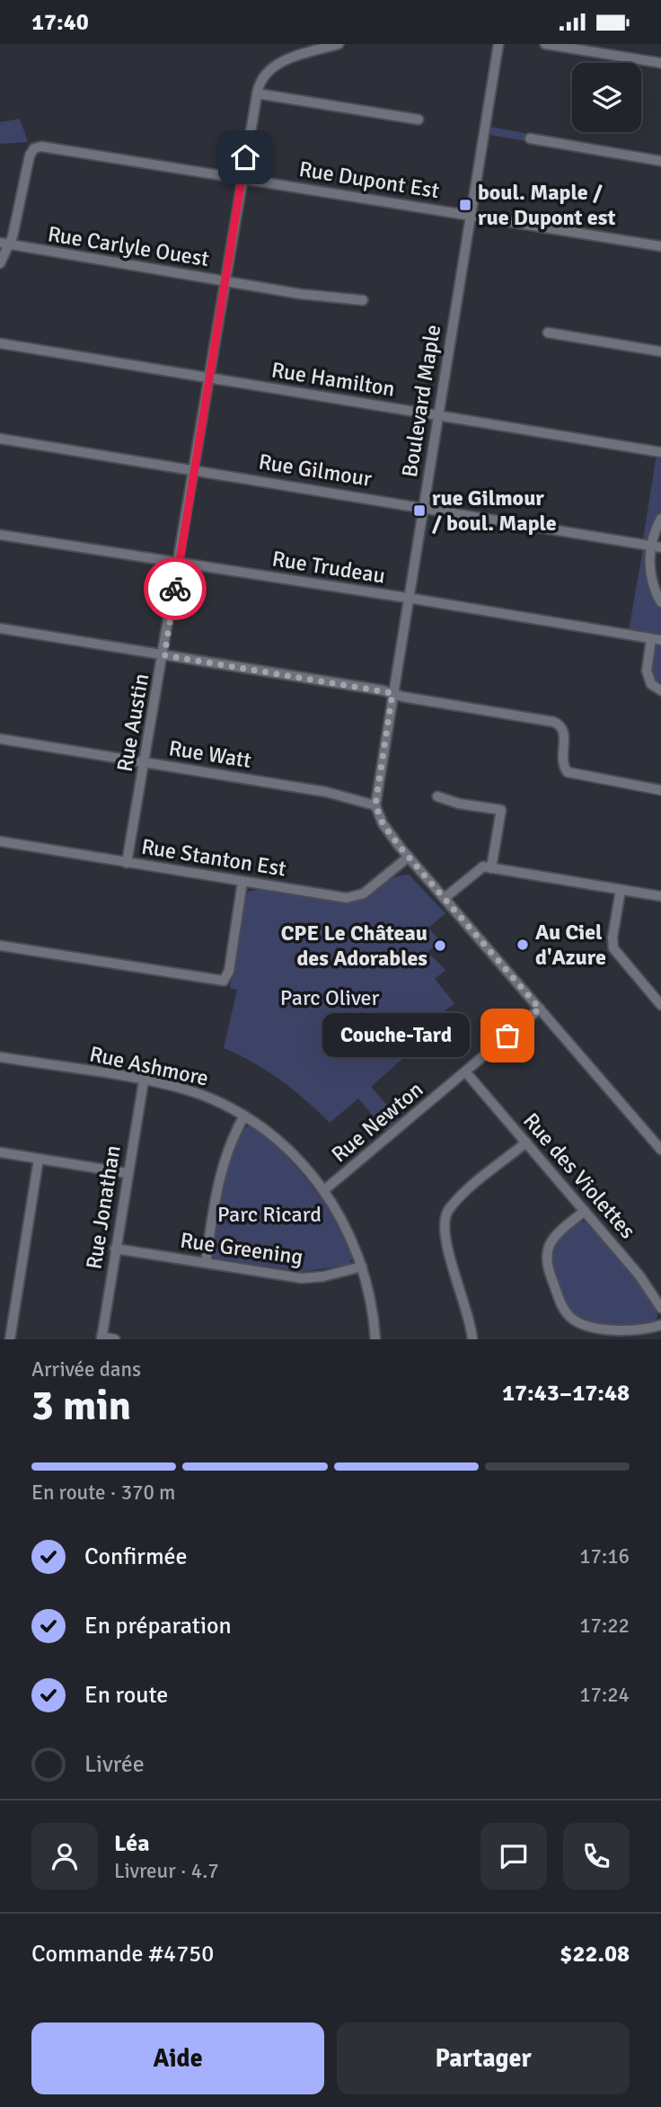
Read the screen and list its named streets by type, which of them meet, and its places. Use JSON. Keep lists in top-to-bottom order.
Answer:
{
  "streets": {
    "street": [
      "Rue Dupont Est",
      "Rue Carlyle Ouest",
      "Rue Hamilton",
      "Boulevard Maple",
      "Rue Gilmour",
      "Rue Trudeau",
      "Rue Austin",
      "Rue Watt",
      "Rue Stanton Est",
      "Rue Ashmore",
      "Rue Newton",
      "Rue des Violettes",
      "Rue Jonathan",
      "Rue Greening"
    ]
  },
  "crossings": [
    ["Rue Dupont Est", "Rue Carlyle Ouest"],
    ["Rue Dupont Est", "Boulevard Maple"],
    ["Rue Dupont Est", "Rue Austin"],
    ["Rue Carlyle Ouest", "Rue Austin"],
    ["Rue Hamilton", "Boulevard Maple"],
    ["Rue Hamilton", "Rue Austin"],
    ["Boulevard Maple", "Rue Gilmour"],
    ["Boulevard Maple", "Rue Trudeau"],
    ["Boulevard Maple", "Rue Watt"],
    ["Rue Gilmour", "Rue Austin"],
    ["Rue Trudeau", "Rue Austin"],
    ["Rue Austin", "Rue Watt"],
    ["Rue Austin", "Rue Stanton Est"],
    ["Rue Ashmore", "Rue Newton"],
    ["Rue Ashmore", "Rue Jonathan"],
    ["Rue Ashmore", "Rue Greening"],
    ["Rue Newton", "Rue des Violettes"],
    ["Rue Jonathan", "Rue Greening"]
  ],
  "parks": ["Parc Oliver", "Parc Ricard"],
  "places": {
    "transit": ["boul. Maple / rue Dupont est", "rue Gilmour / boul. Maple"],
    "other": ["Au Ciel d'Azure", "CPE Le Château des Adorables", "Couche-Tard"]
  },
  "page": {
    "status": "17:40",
    "bubble": "Couche-Tard",
    "heading": ["3 min", "Arrivée dans", "17:43–17:48"],
    "panel": [
      "Léa",
      "Livreur · 4.7",
      "Commande #4750",
      "$22.08"
    ],
    "bar": "En route · 370 m",
    "list": [
      ["Confirmée", "17:16"],
      ["En préparation", "17:22"],
      ["En route", "17:24"],
      "Livrée"
    ],
    "buttons": ["Aide", "Partager"]
  }
}
